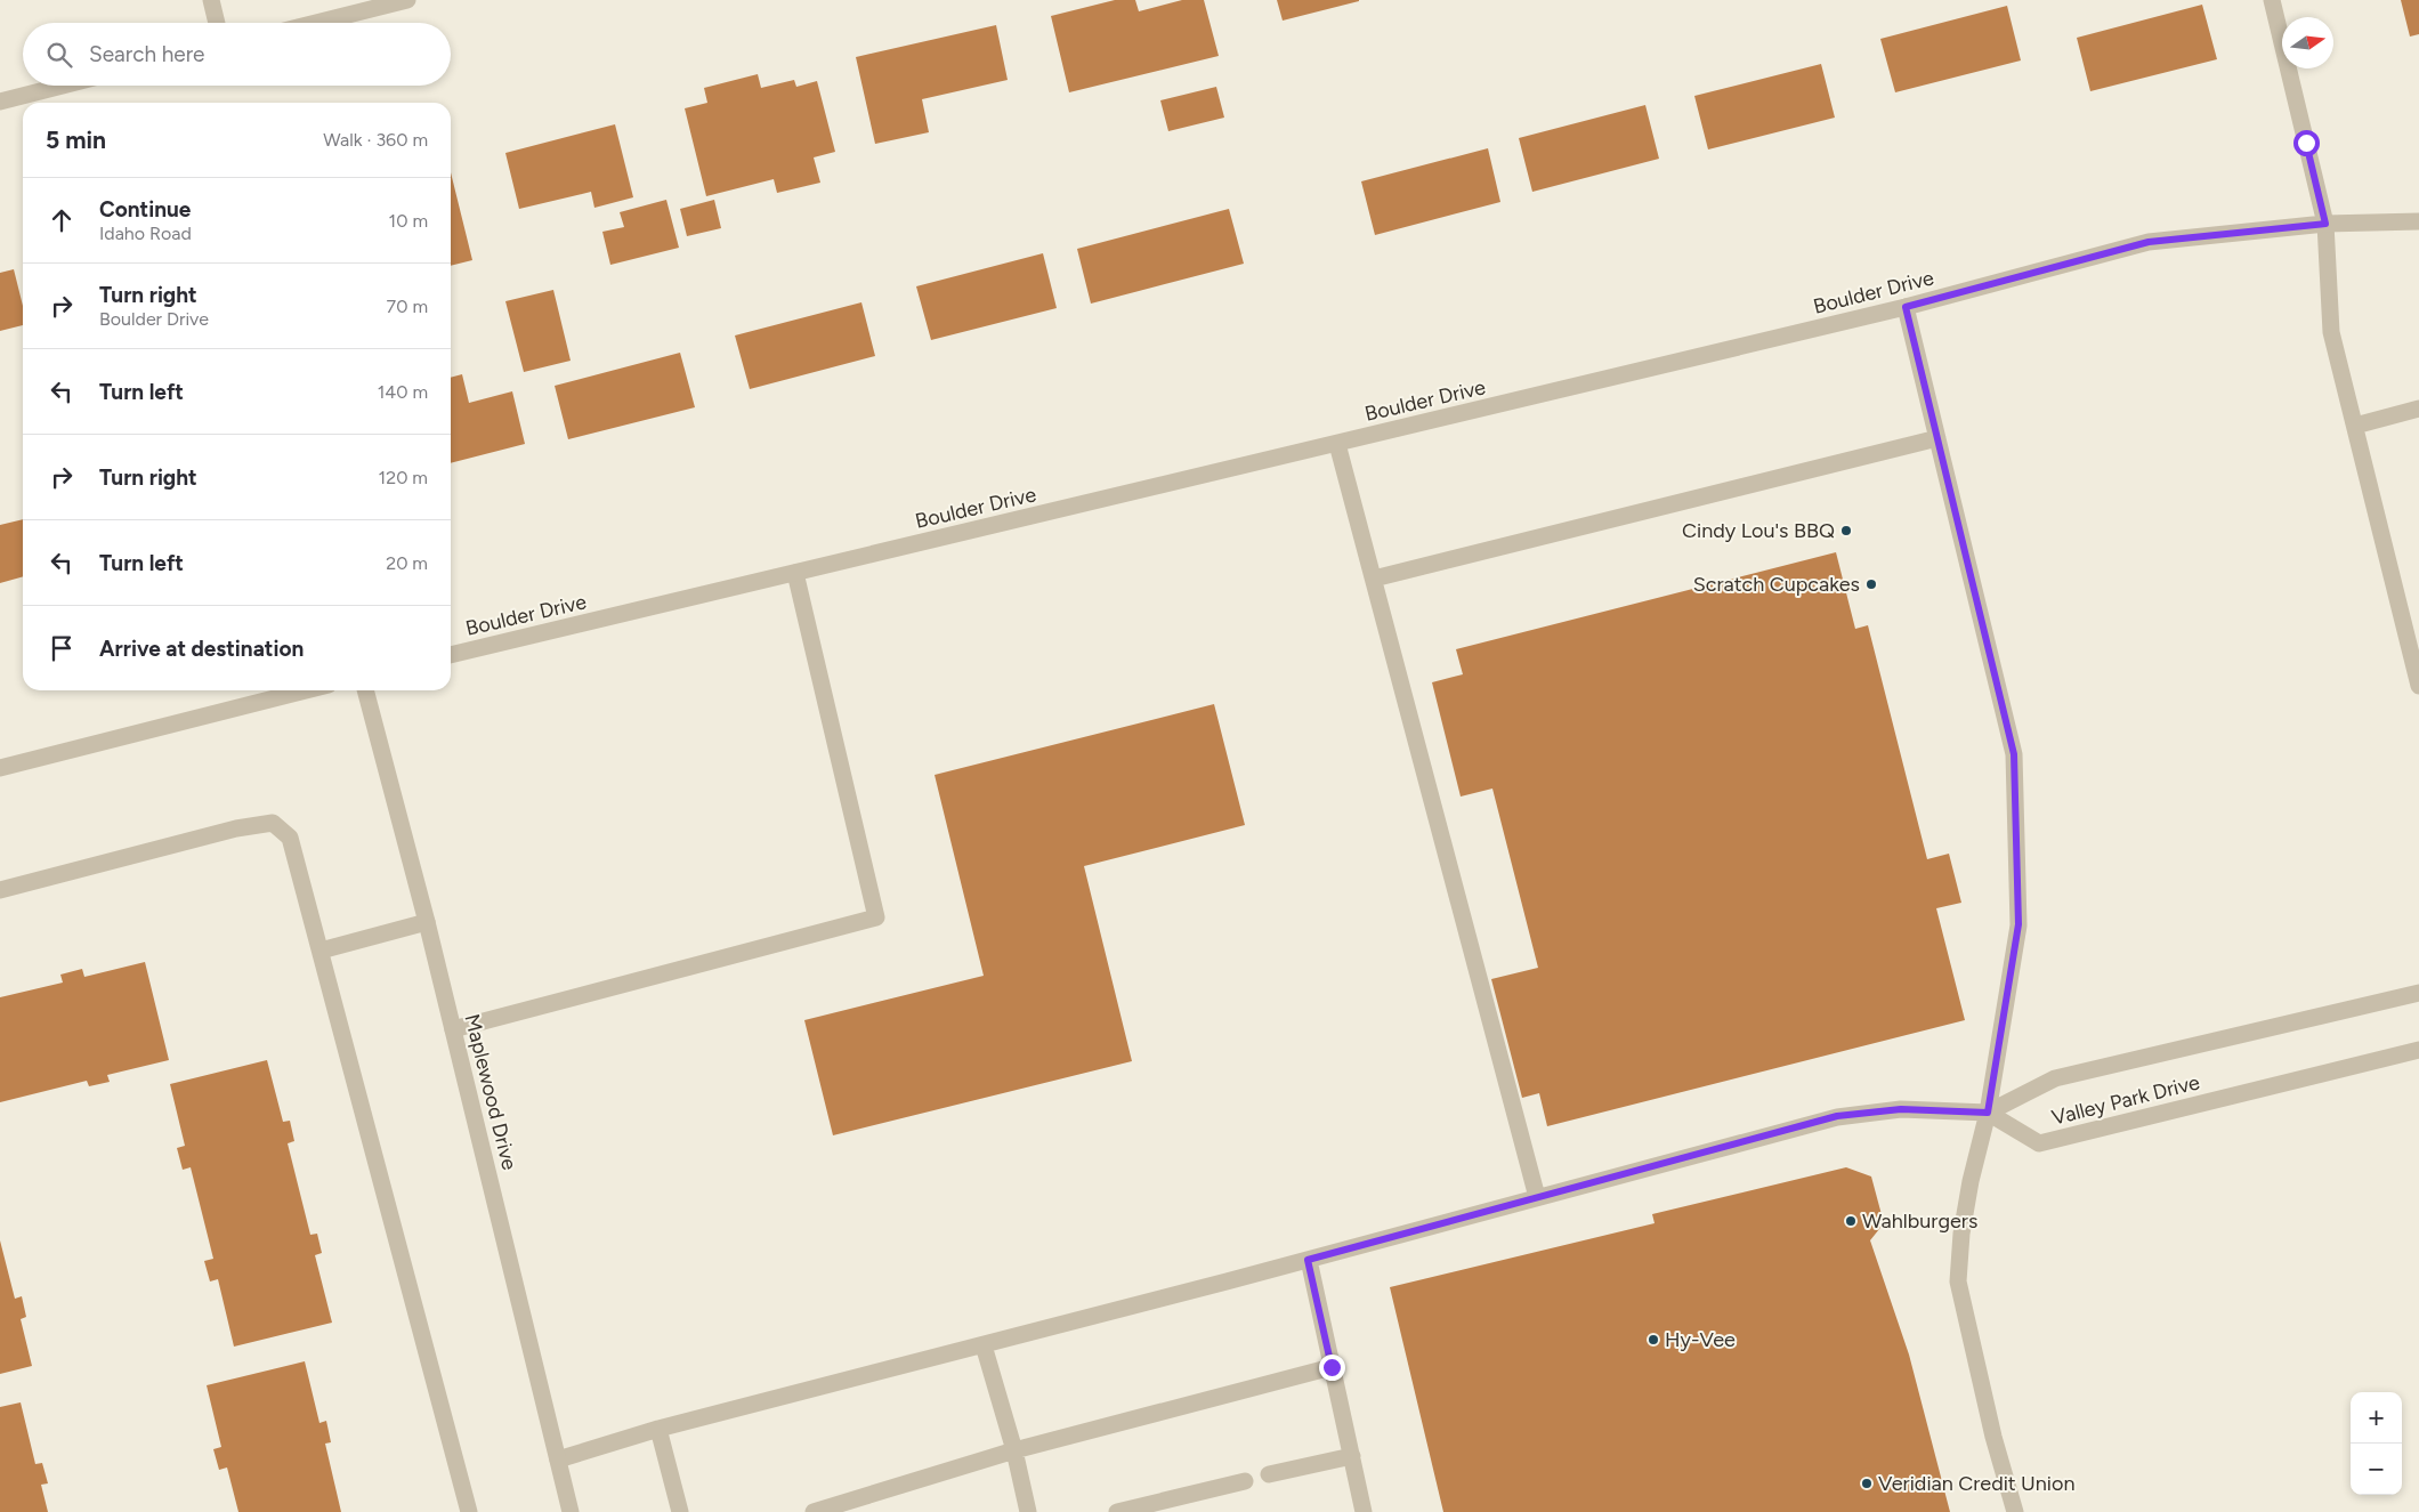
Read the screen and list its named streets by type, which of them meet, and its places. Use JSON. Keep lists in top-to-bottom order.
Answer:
{
  "streets": {
    "street": ["Boulder Drive", "Maplewood Drive", "Valley Park Drive"]
  },
  "places": [
    "Cindy Lou's BBQ",
    "Scratch Cupcakes",
    "Wahlburgers",
    "Hy-Vee",
    "Veridian Credit Union"
  ],
  "north": "right",
  "page": {
    "search": "Search here",
    "heading": ["5 min", "Walk · 360 m"],
    "list": [
      ["Continue", "Idaho Road", "10 m"],
      ["Turn right", "Boulder Drive", "70 m"],
      ["Turn left", "140 m"],
      ["Turn right", "120 m"],
      ["Turn left", "20 m"],
      "Arrive at destination"
    ],
    "map_buttons": ["+", "−"]
  }
}
